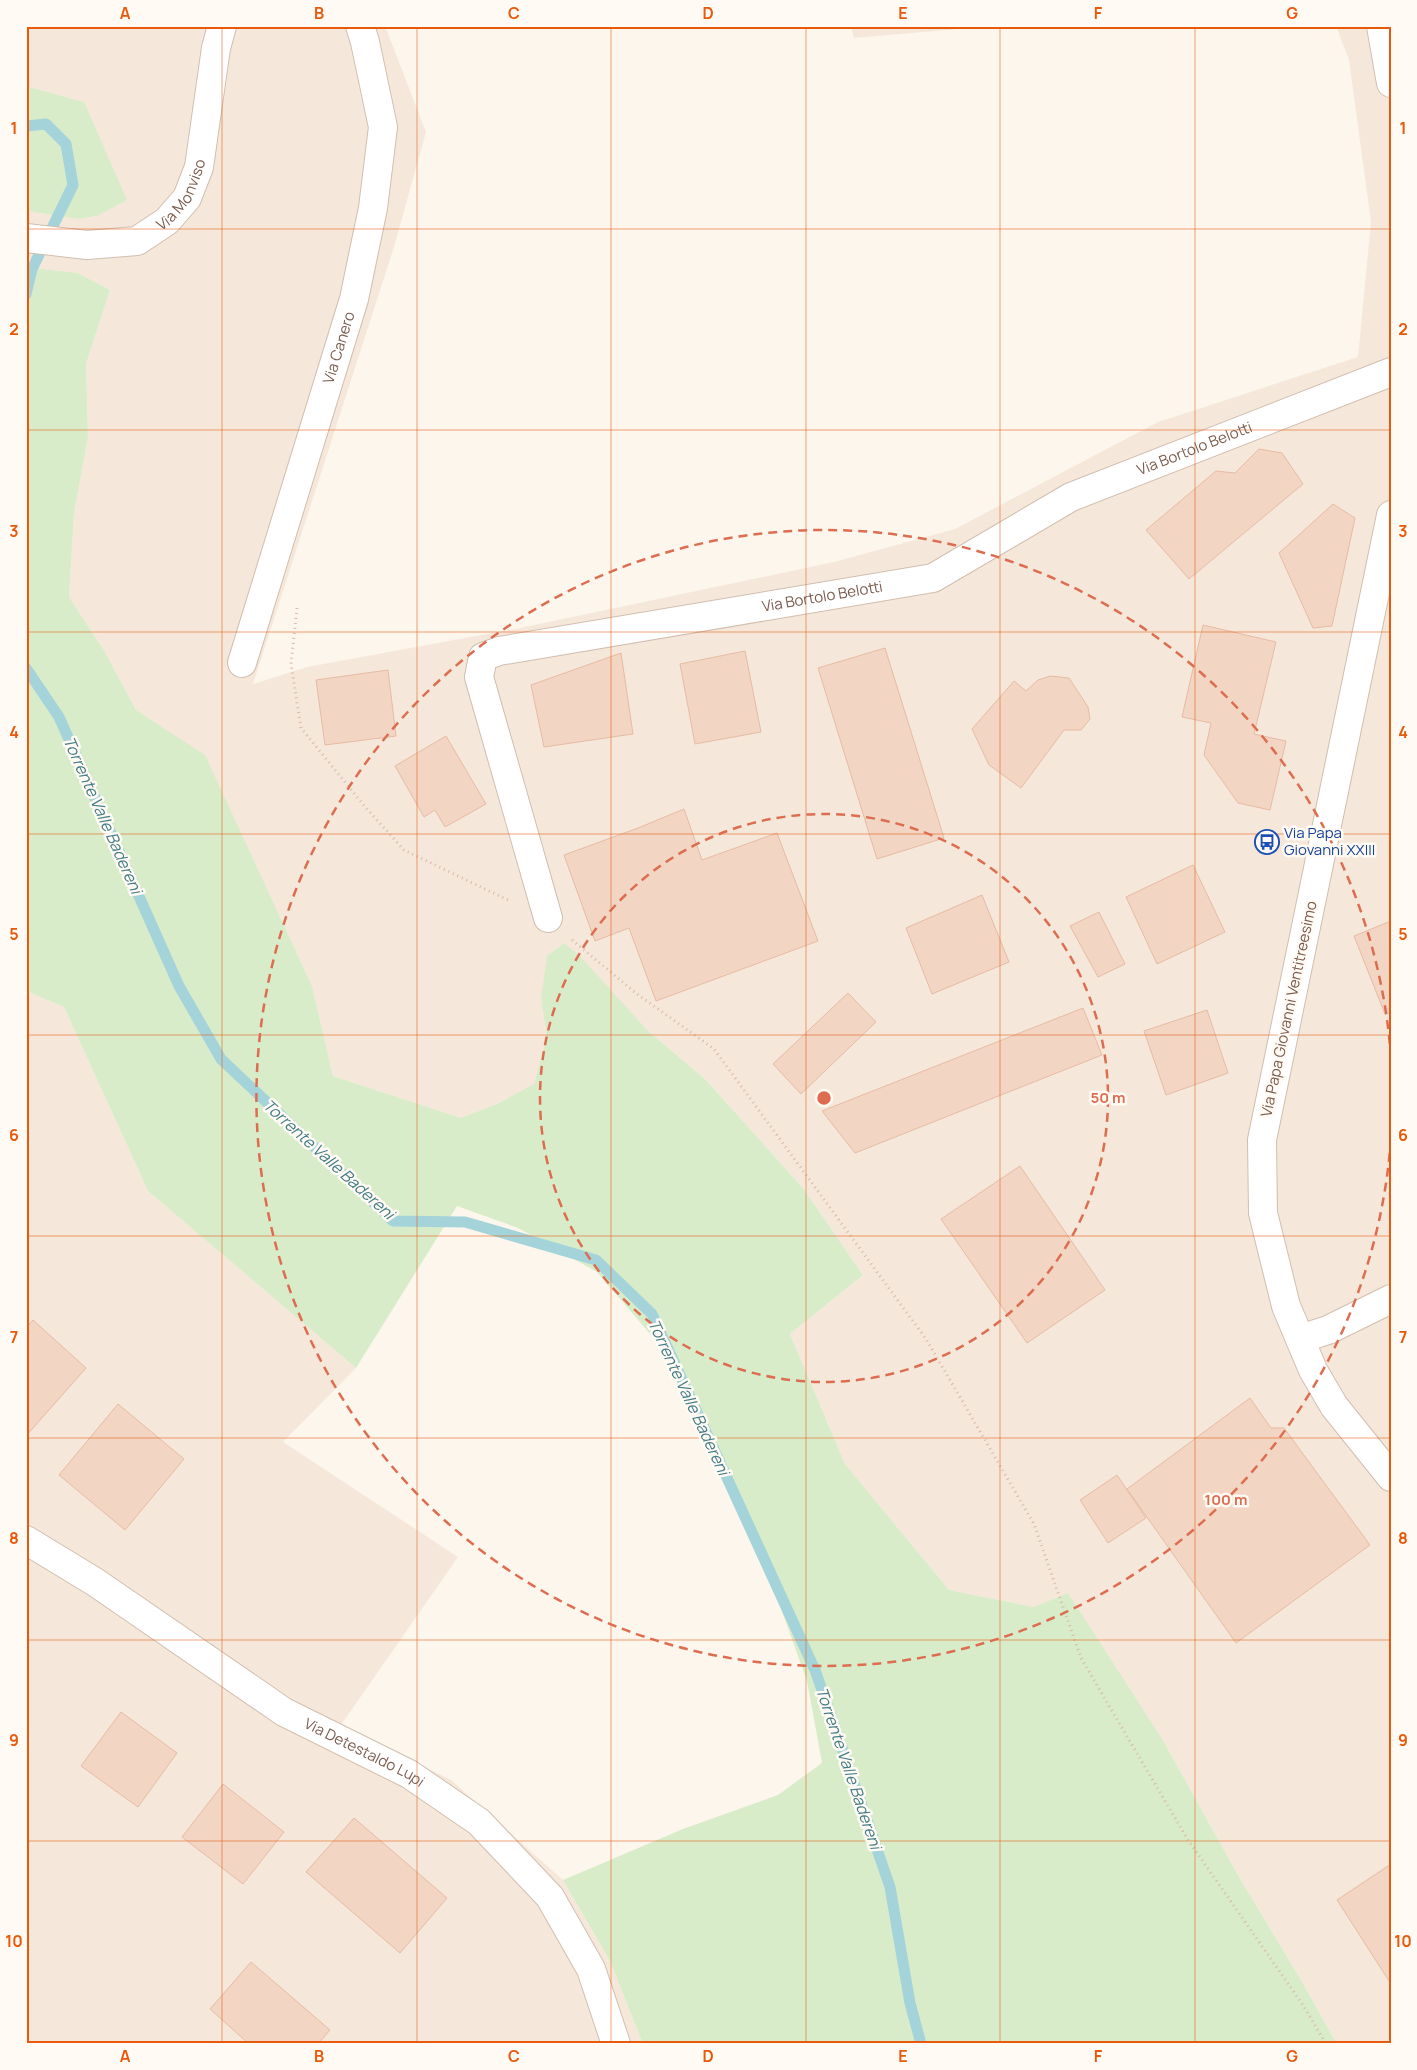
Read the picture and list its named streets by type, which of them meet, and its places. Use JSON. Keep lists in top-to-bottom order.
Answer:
{
  "streets": {
    "street": [
      "Via Monviso",
      "Via Canero",
      "Via Bortolo Belotti",
      "Via Papa Giovanni Ventitreesimo",
      "Via Detestaldo Lupi"
    ]
  },
  "water": ["Torrente Valle Badereni"],
  "places": {
    "bus stop": ["Via Papa Giovanni XXIII"]
  },
  "grid": {
    "columns": [
      "A",
      "B",
      "C",
      "D",
      "E",
      "F",
      "G"
    ],
    "rows": [
      "1",
      "2",
      "3",
      "4",
      "5",
      "6",
      "7",
      "8",
      "9",
      "10"
    ]
  },
  "rings": ["50 m", "100 m"]
}
